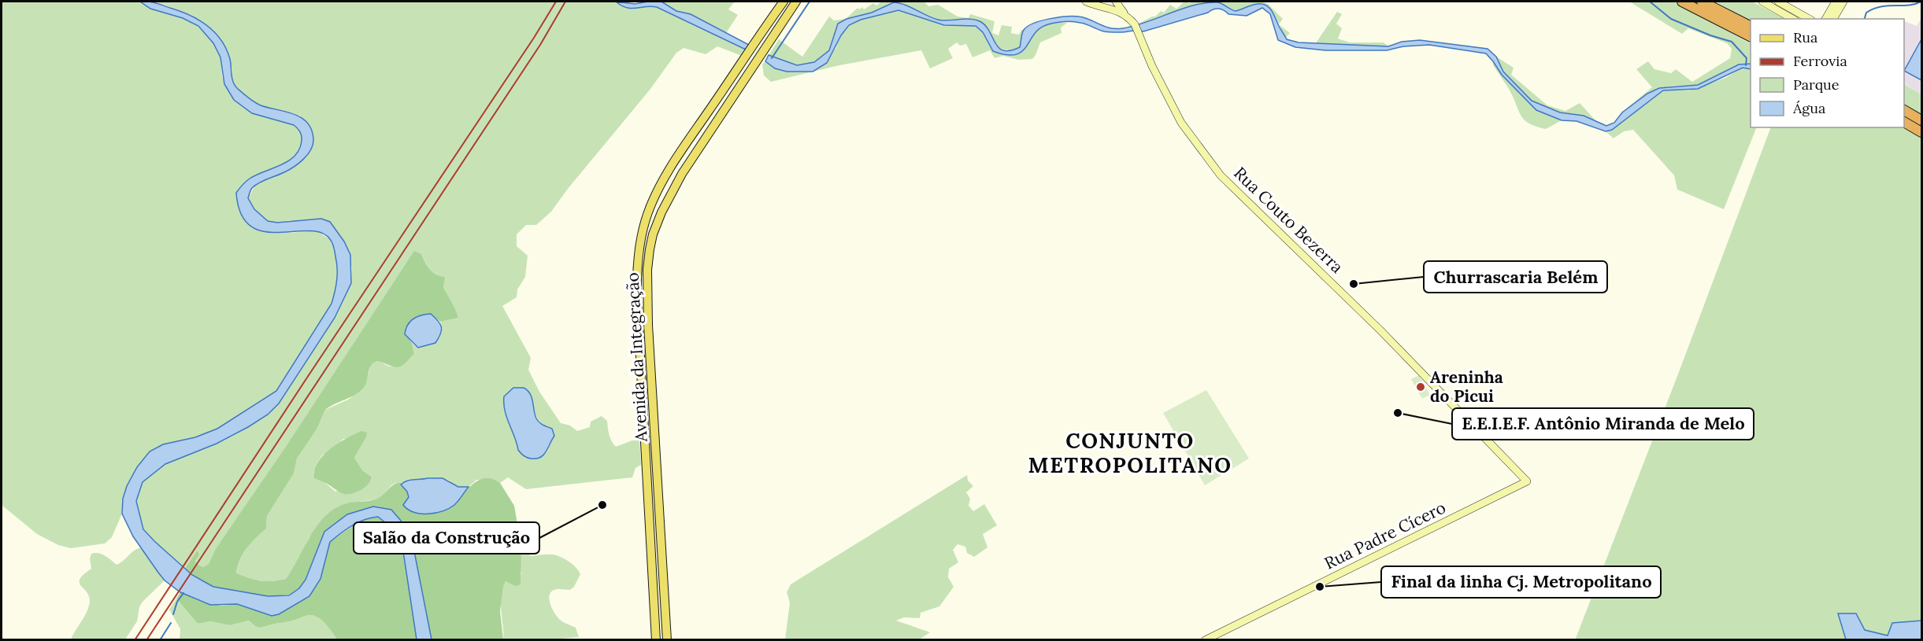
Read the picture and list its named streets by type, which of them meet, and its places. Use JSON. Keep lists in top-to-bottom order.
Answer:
{
  "streets": {
    "main road": ["Avenida da Integração"],
    "street": ["Rua Couto Bezerra", "Rua Padre Cícero"]
  },
  "crossings": [
    ["Rua Couto Bezerra", "Rua Padre Cícero"]
  ],
  "districts": ["CONJUNTO METROPOLITANO"],
  "places": [
    "Churrascaria Belém",
    "Areninha do Picui",
    "E.E.I.E.F. Antônio Miranda de Melo",
    "Salão da Construção",
    "Final da linha Cj. Metropolitano"
  ],
  "legend": [
    "Rua",
    "Ferrovia",
    "Parque",
    "Água"
  ]
}
